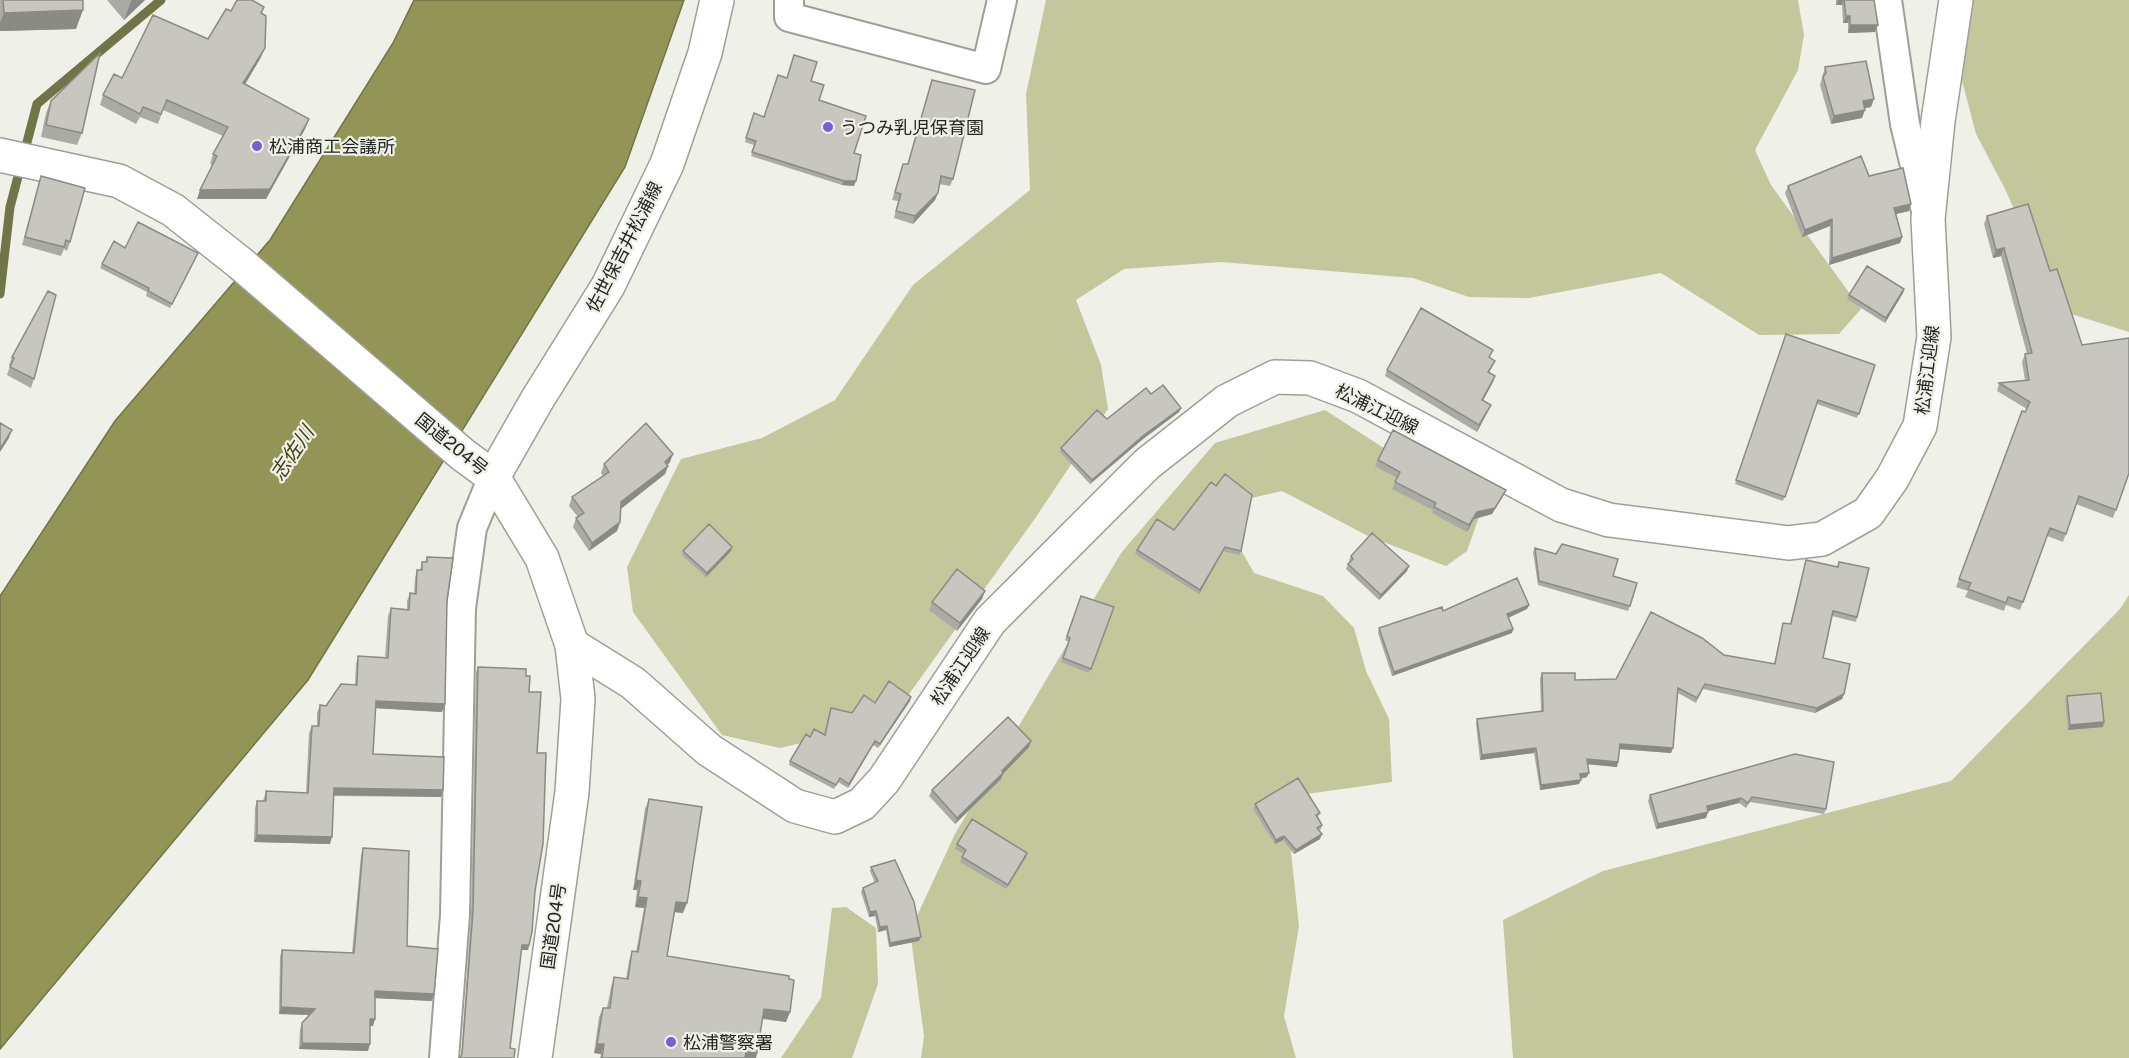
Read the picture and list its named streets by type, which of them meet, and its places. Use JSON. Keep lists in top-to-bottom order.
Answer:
{
  "streets": {
    "main road": ["佐世保吉井松浦線", "松浦江迎線", "国道204号"]
  },
  "crossings": [
    ["佐世保吉井松浦線", "国道204号"],
    ["松浦江迎線", "国道204号"]
  ],
  "water": ["志佐川"],
  "places": ["うつみ乳児保育園", "松浦商工会議所", "松浦警察署"]
}
